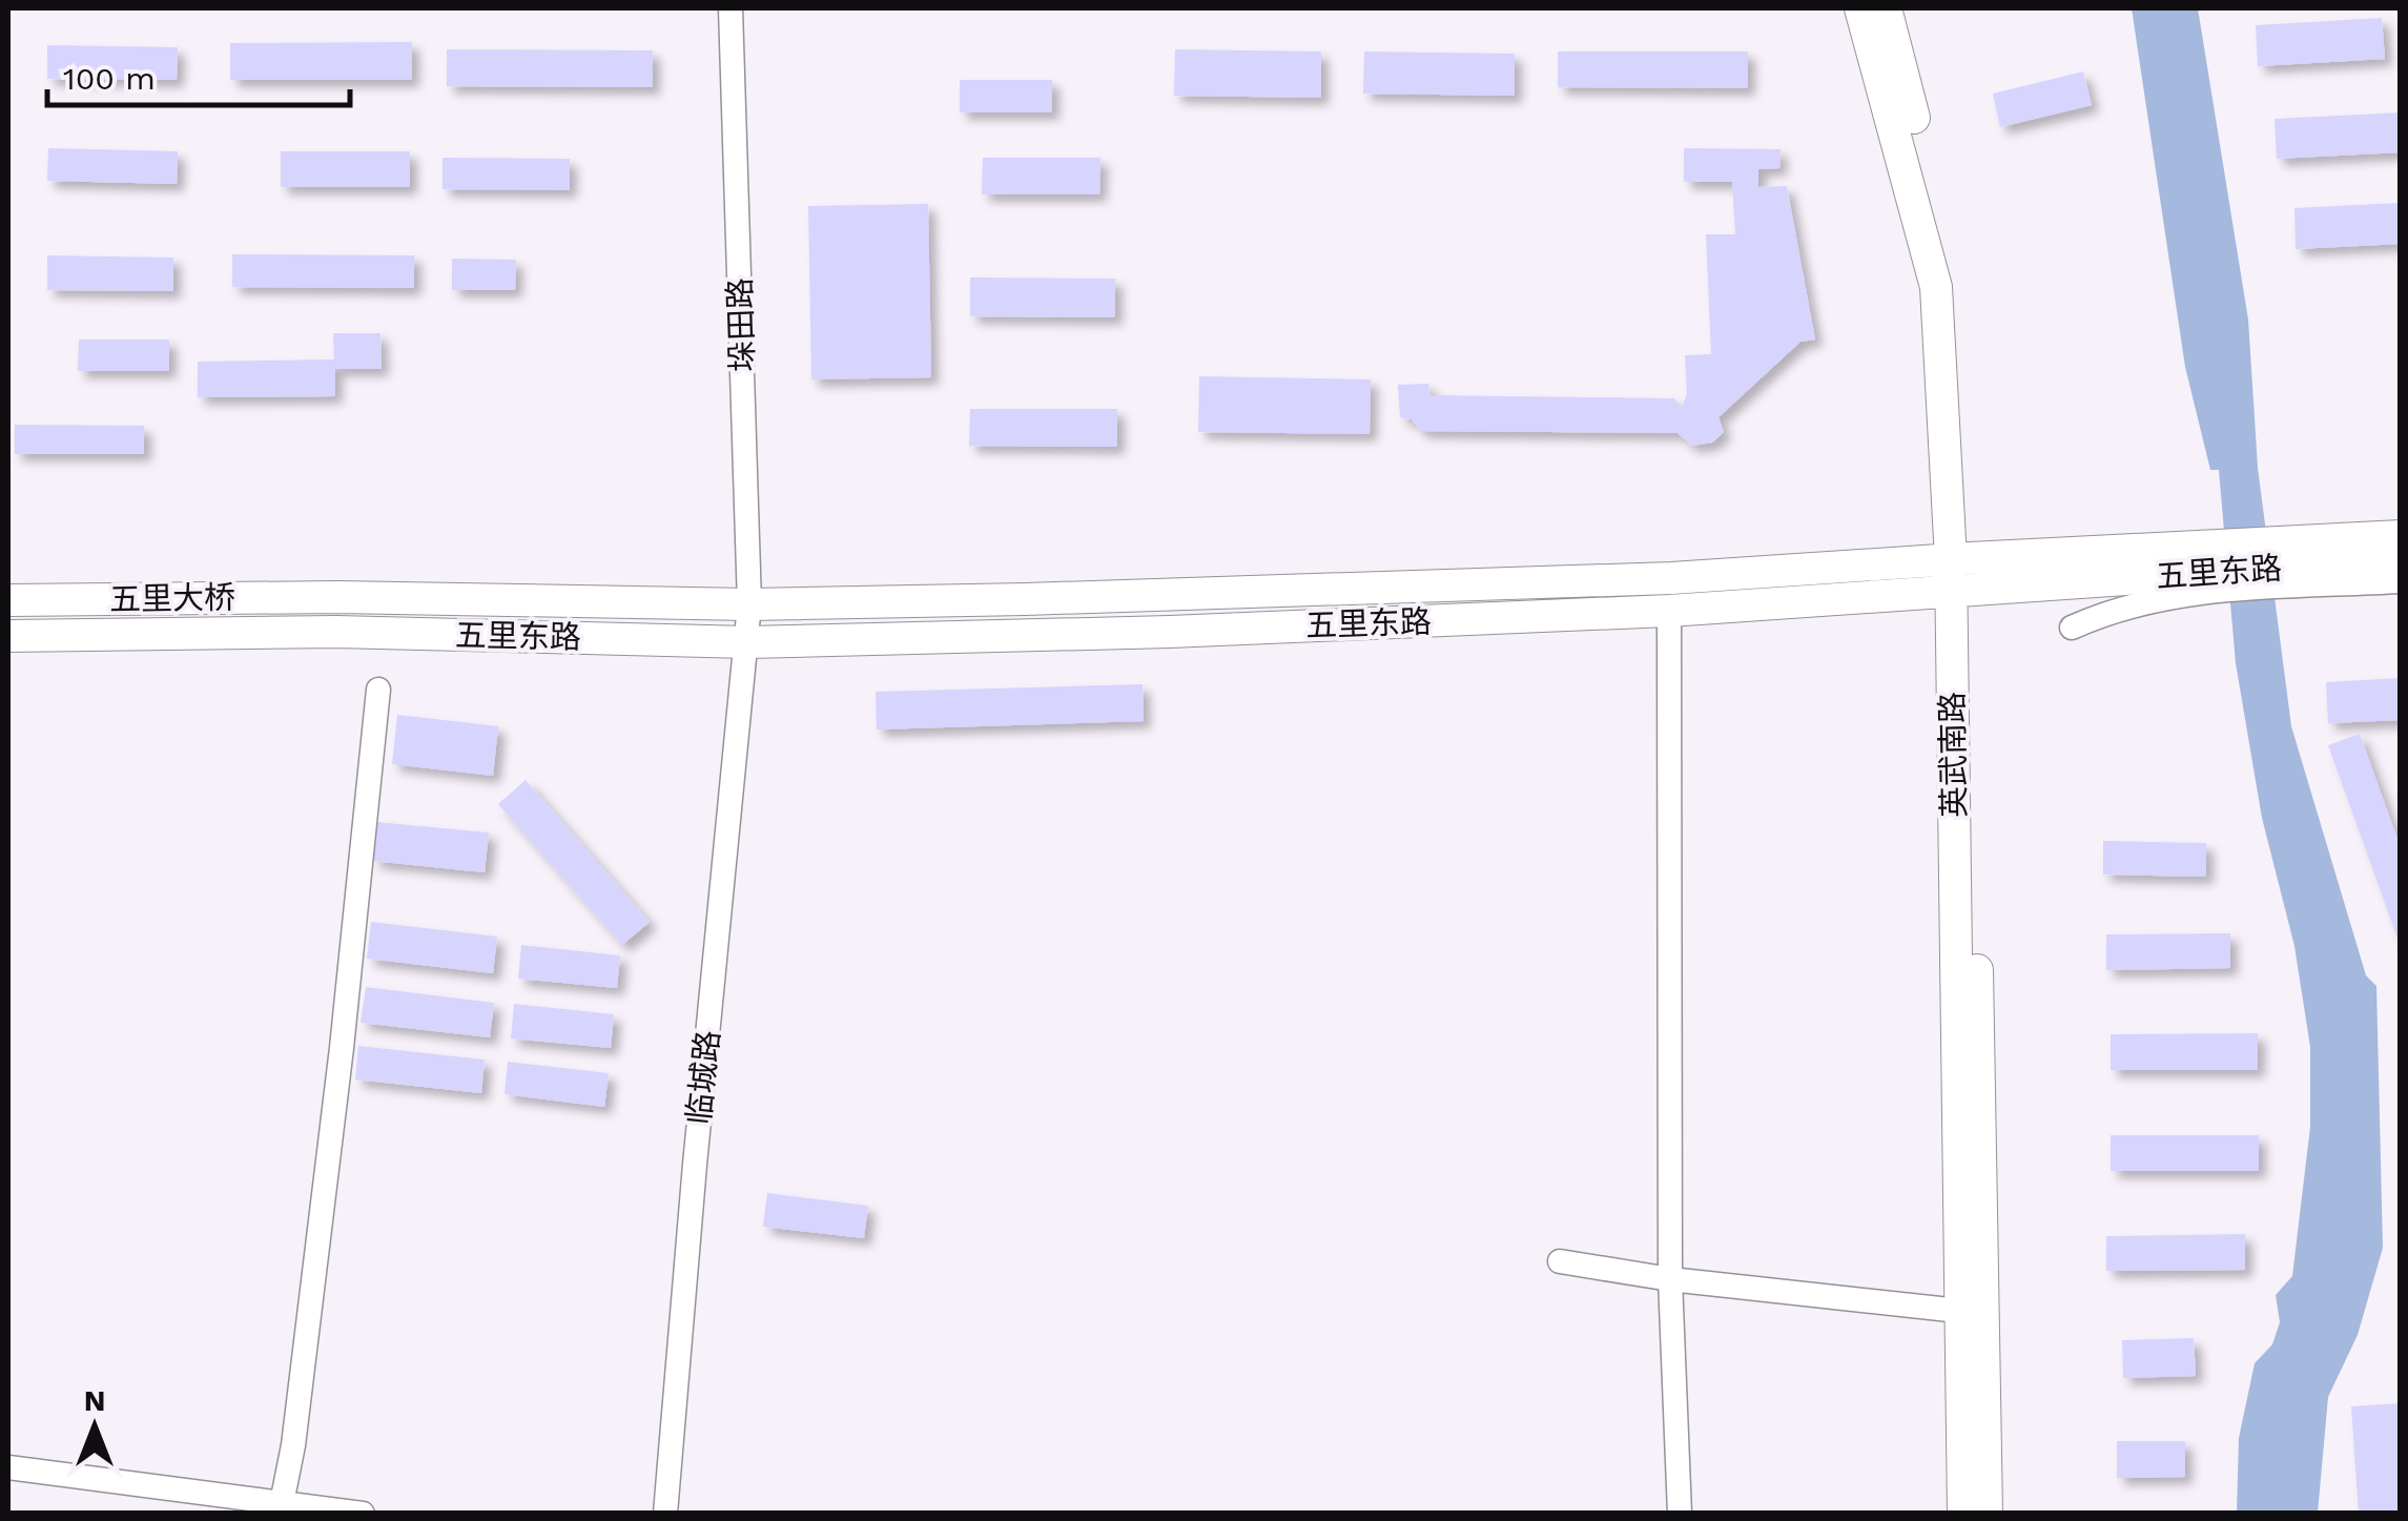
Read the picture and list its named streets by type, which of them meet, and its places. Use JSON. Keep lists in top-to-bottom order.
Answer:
{
  "streets": {
    "main road": ["五里东路", "五里大桥", "英武南路"],
    "street": ["垛田路", "临城路"]
  },
  "crossings": [
    ["垛田路", "五里东路"],
    ["垛田路", "临城路"],
    ["五里东路", "五里大桥"],
    ["五里东路", "英武南路"],
    ["五里东路", "临城路"]
  ],
  "scale_bar": "100 m",
  "north": "top"
}
